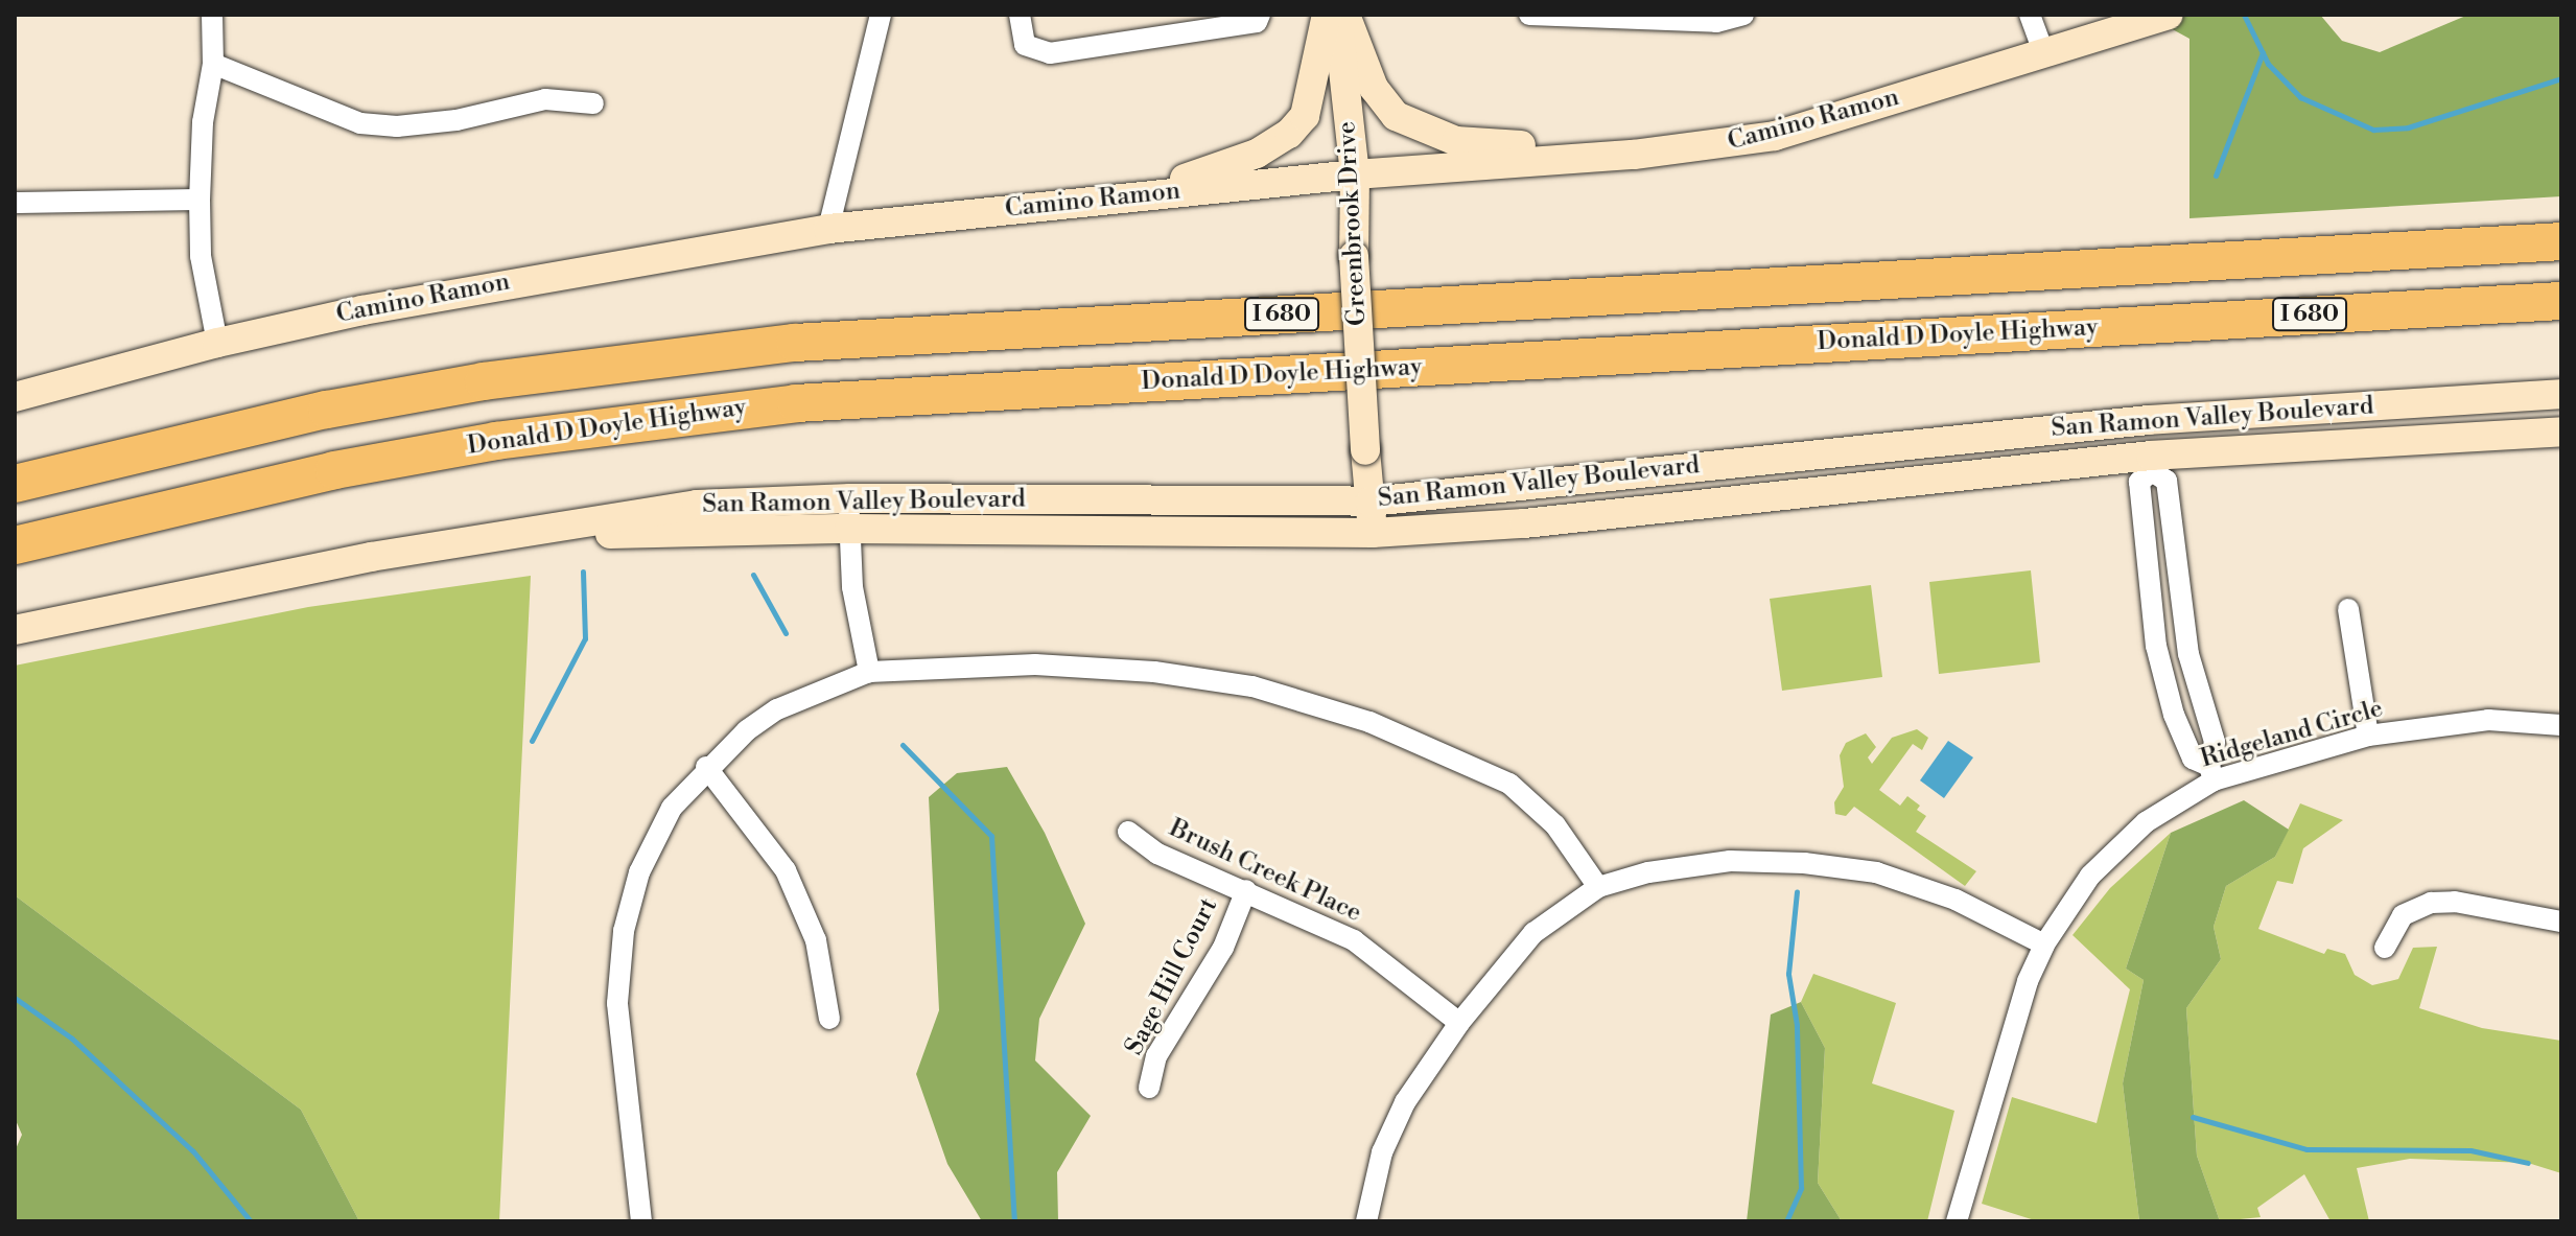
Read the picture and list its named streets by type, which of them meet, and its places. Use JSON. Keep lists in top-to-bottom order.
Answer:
{
  "streets": {
    "highway": ["I 680", "Donald D Doyle Highway"],
    "main road": ["Camino Ramon", "Greenbrook Drive", "San Ramon Valley Boulevard"],
    "street": ["Ridgeland Circle", "Brush Creek Place", "Sage Hill Court"]
  },
  "crossings": [
    ["Camino Ramon", "Greenbrook Drive"],
    ["Greenbrook Drive", "San Ramon Valley Boulevard"],
    ["Brush Creek Place", "Sage Hill Court"]
  ]
}
